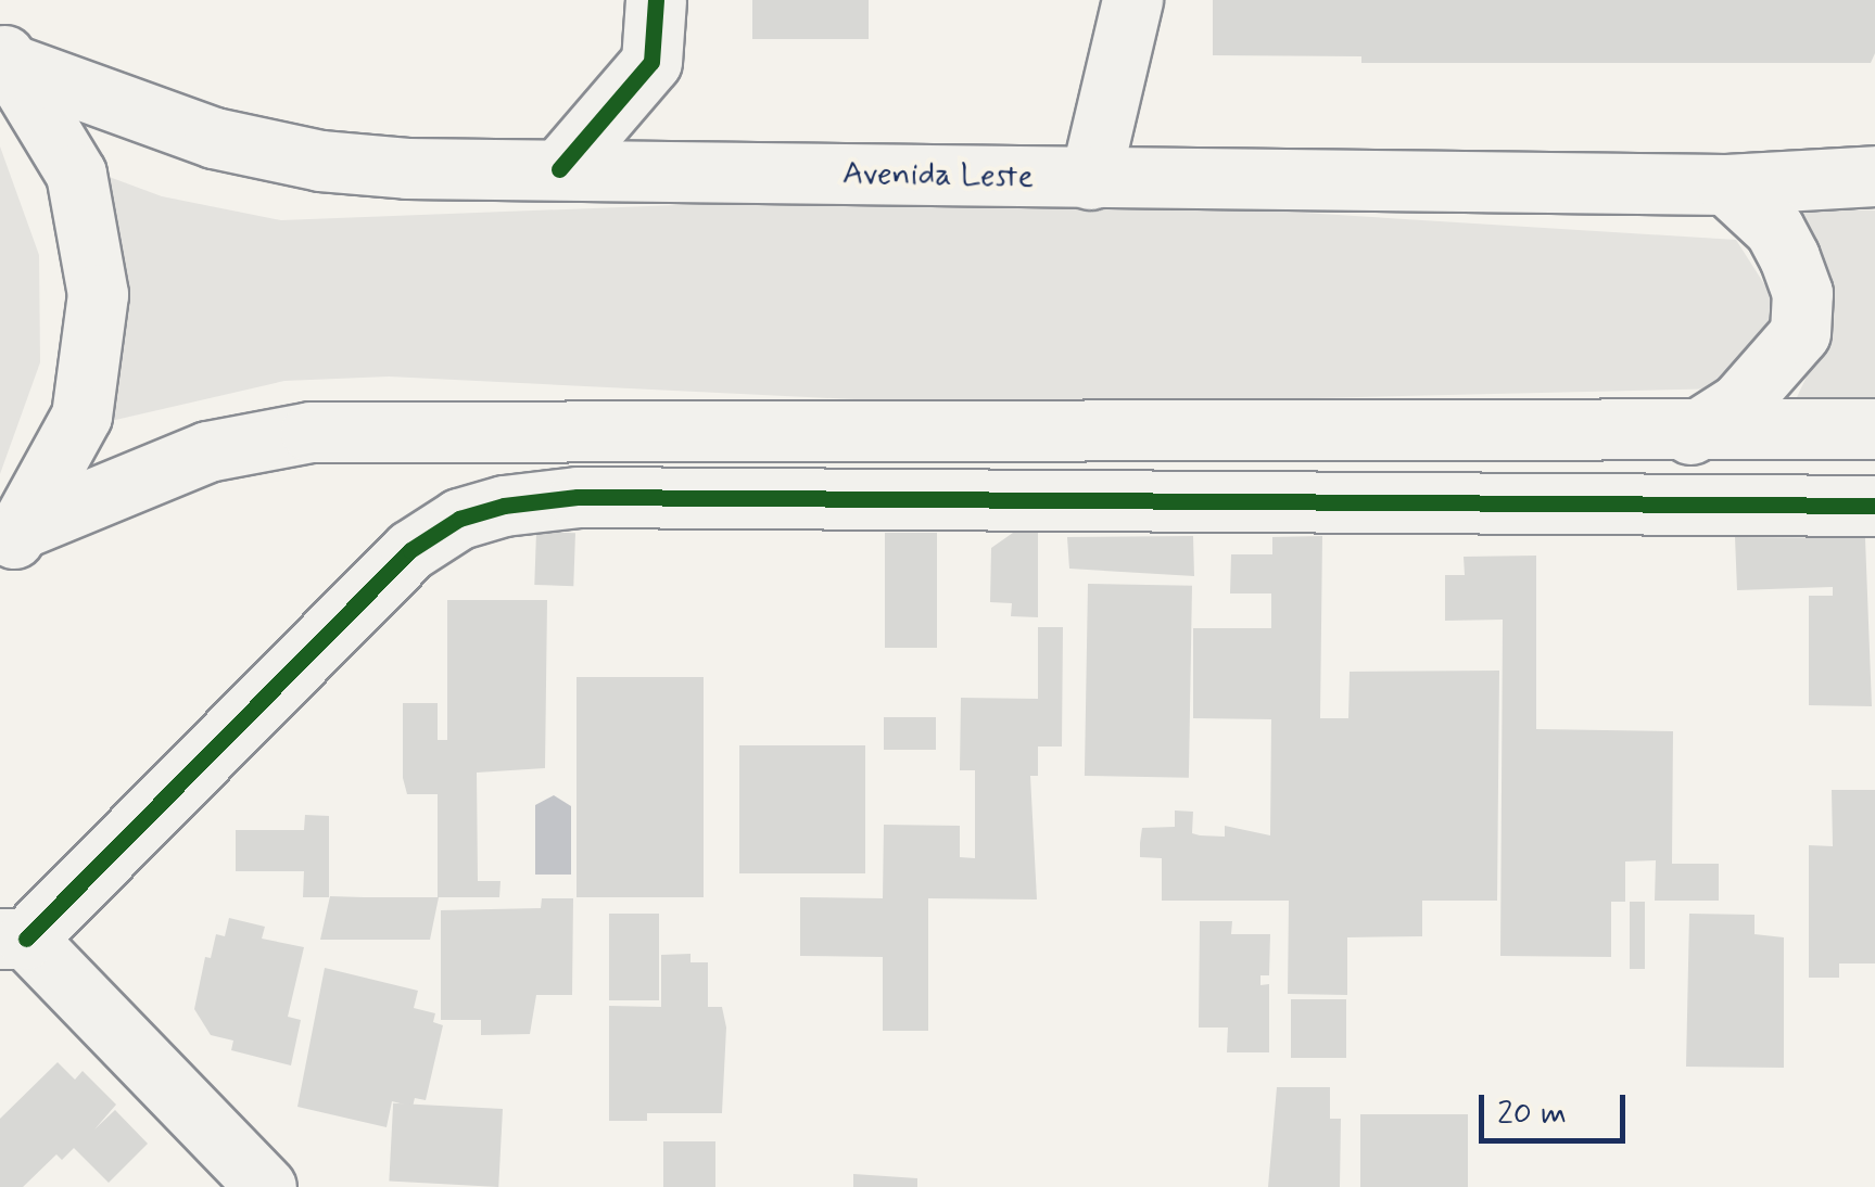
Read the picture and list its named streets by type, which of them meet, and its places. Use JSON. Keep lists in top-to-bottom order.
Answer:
{
  "streets": {
    "main road": ["Avenida Leste"]
  },
  "scale_bar": "20 m"
}
